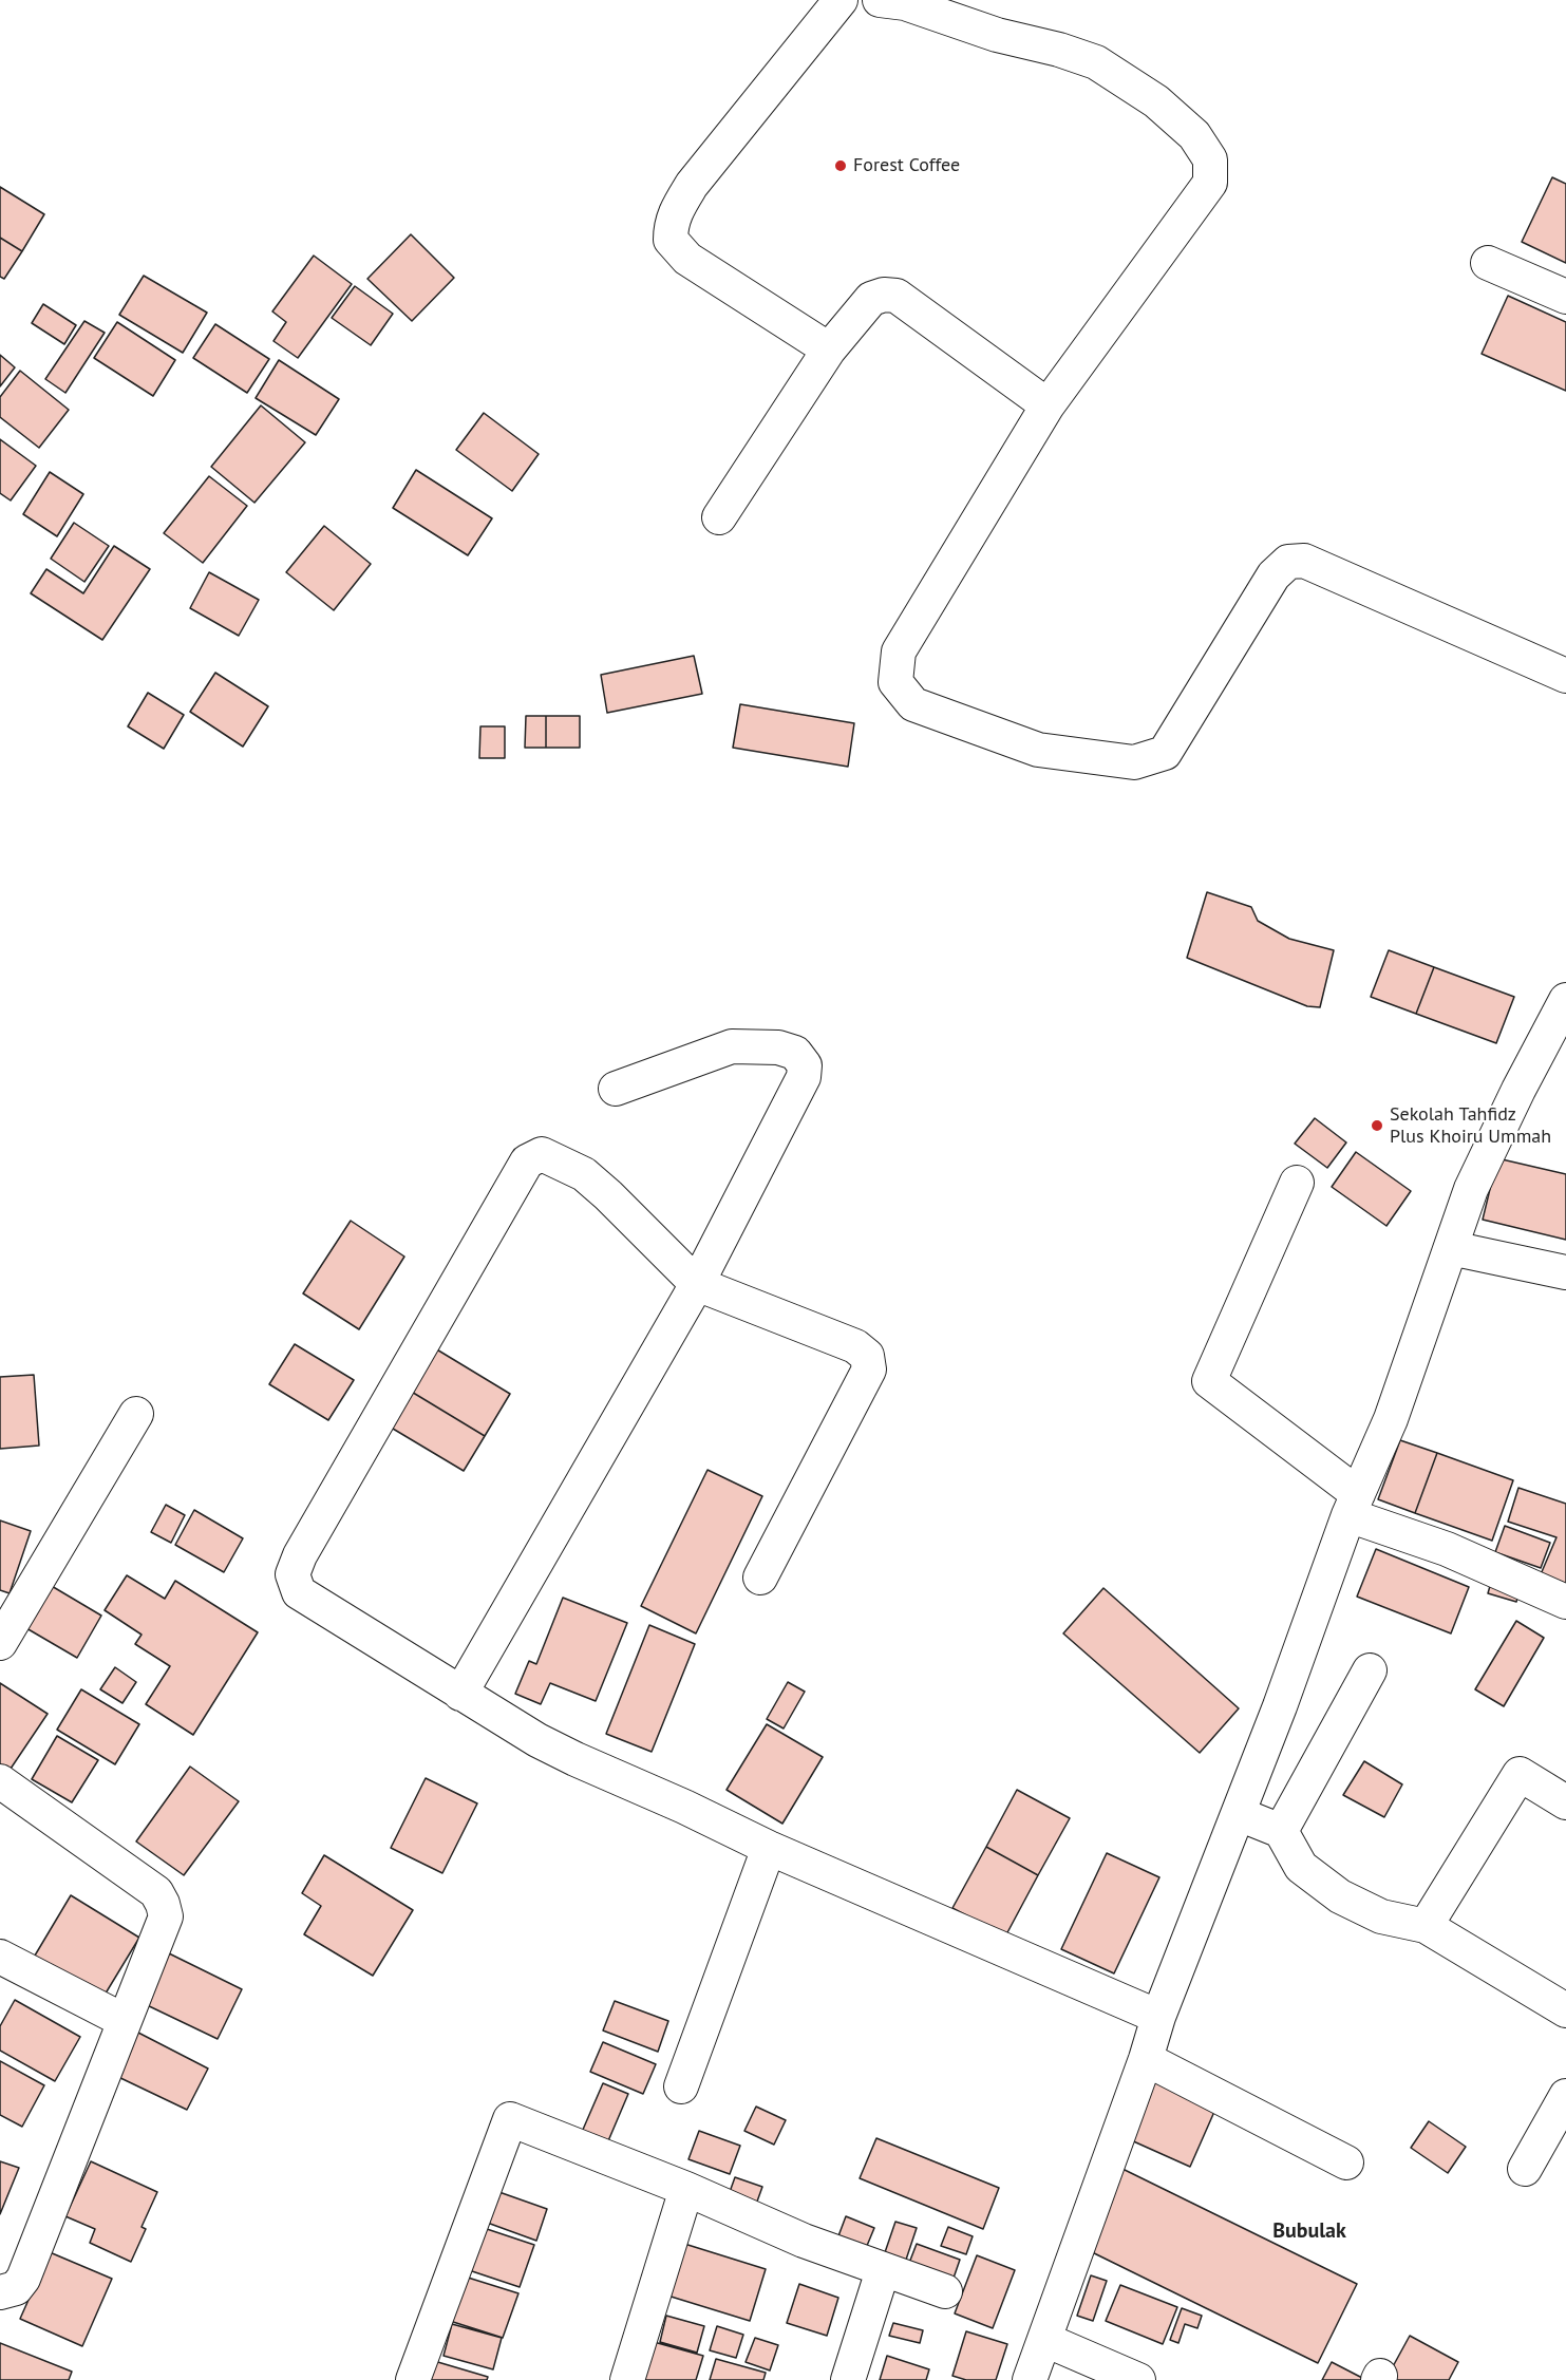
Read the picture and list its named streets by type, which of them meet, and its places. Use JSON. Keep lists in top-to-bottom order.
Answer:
{
  "districts": ["Bubulak"],
  "places": ["Forest Coffee", "Sekolah Tahfidz Plus Khoiru Ummah"]
}
